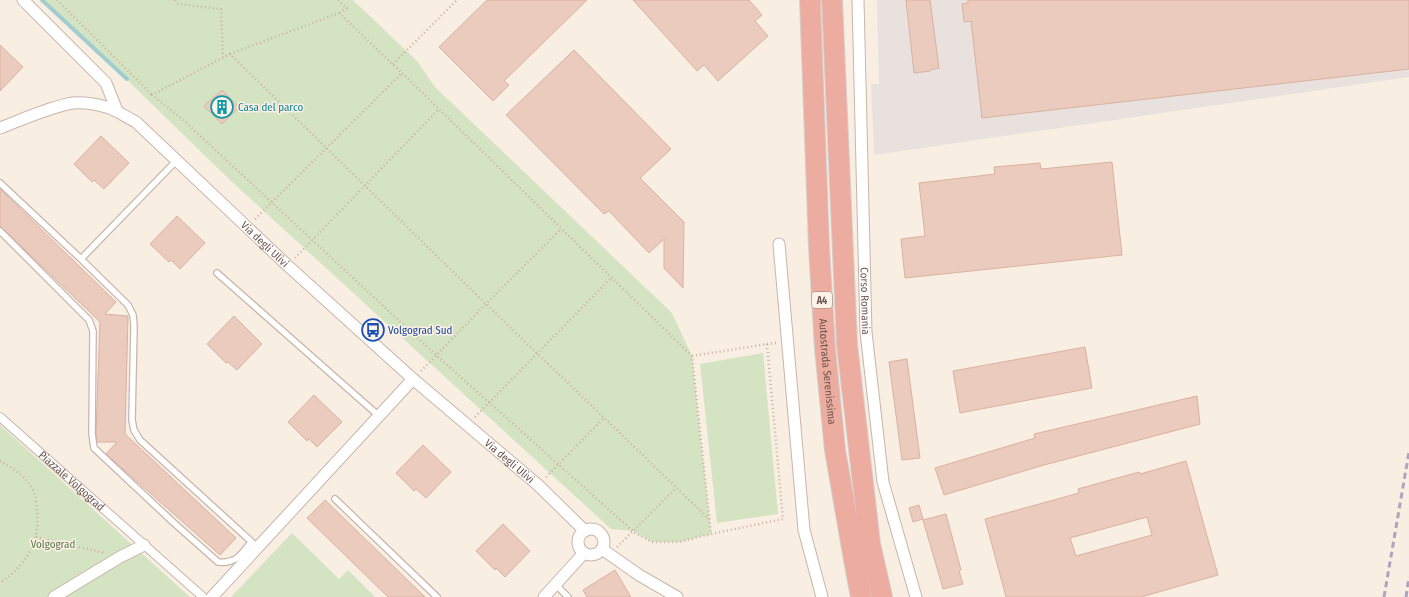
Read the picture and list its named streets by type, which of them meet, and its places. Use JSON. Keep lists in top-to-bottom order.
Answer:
{
  "streets": {
    "highway": ["A4", "Autostrada Serenissima"],
    "street": ["Via degli Ulivi", "Corso Romania", "Piazzale Volgograd"]
  },
  "parks": ["Volgograd"],
  "places": {
    "building": ["Casa del parco"],
    "bus stop": ["Volgograd Sud"]
  }
}
